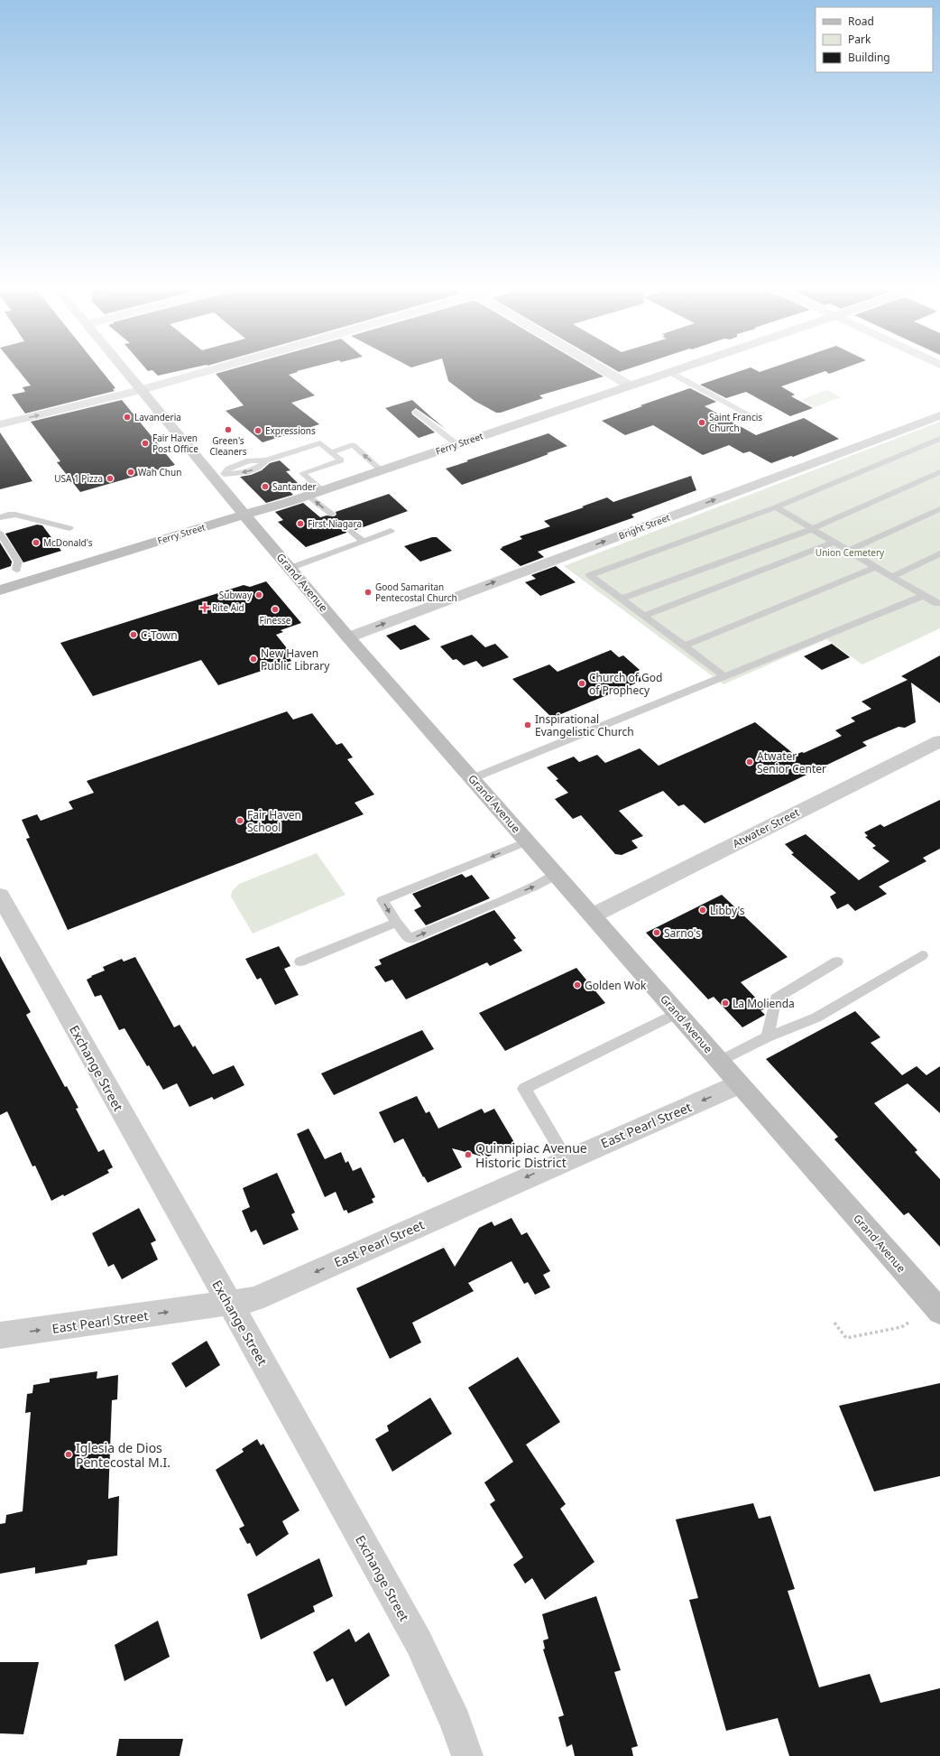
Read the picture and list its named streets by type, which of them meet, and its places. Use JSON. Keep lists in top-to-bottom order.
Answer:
{
  "streets": {
    "main road": ["Ferry Street", "Grand Avenue"],
    "street": [
      "Bright Street",
      "Atwater Street",
      "Exchange Street",
      "East Pearl Street"
    ]
  },
  "crossings": [
    ["Ferry Street", "Grand Avenue"],
    ["Bright Street", "Grand Avenue"],
    ["Grand Avenue", "Atwater Street"],
    ["Grand Avenue", "East Pearl Street"],
    ["Exchange Street", "East Pearl Street"]
  ],
  "one_way": ["Bright Street"],
  "parks": ["Union Cemetery"],
  "places": {
    "other": [
      "Lavanderia",
      "Saint Francis Church",
      "Green's Cleaners",
      "Expressions",
      "Fair Haven Post Office",
      "Wah Chun",
      "USA 1 Pizza",
      "Santander",
      "First Niagara",
      "McDonald's",
      "Good Samaritan Pentecostal Church",
      "Subway",
      "Finesse",
      "C-Town",
      "New Haven Public Library",
      "Church of God of Prophecy",
      "Inspirational Evangelistic Church",
      "Atwater Senior Center",
      "Fair Haven School",
      "Libby's",
      "Sarno's",
      "Golden Wok",
      "La Molienda",
      "Quinnipiac Avenue Historic District",
      "Iglesia de Dios Pentecostal M.I."
    ],
    "health": ["Rite Aid"]
  },
  "legend": ["Road", "Park", "Building"]
}
